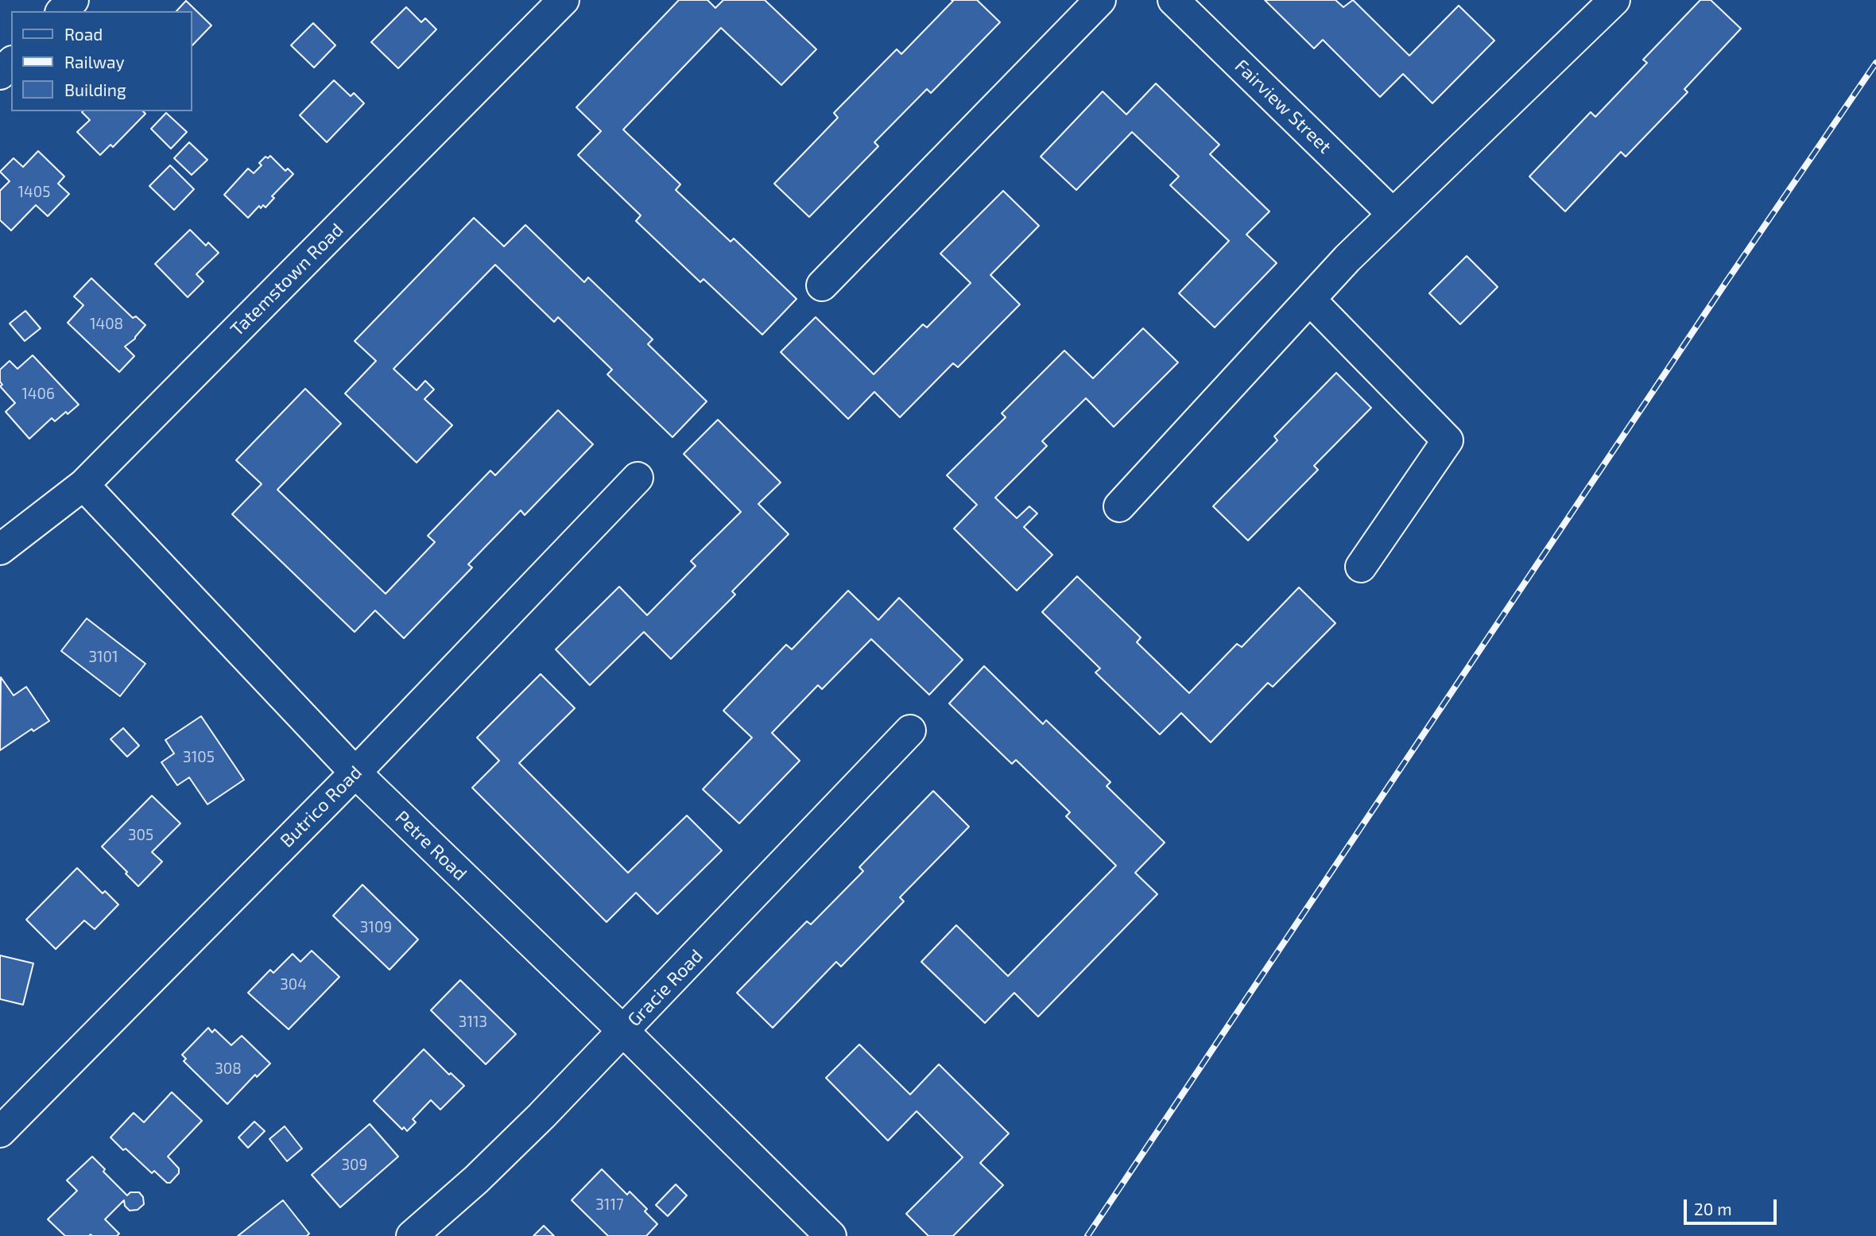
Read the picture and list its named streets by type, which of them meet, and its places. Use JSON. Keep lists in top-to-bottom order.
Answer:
{
  "streets": {
    "street": [
      "Fairview Street",
      "Tatemstown Road",
      "Butrico Road",
      "Petre Road",
      "Gracie Road"
    ]
  },
  "crossings": [
    ["Tatemstown Road", "Petre Road"],
    ["Butrico Road", "Petre Road"],
    ["Petre Road", "Gracie Road"]
  ],
  "house_numbers": [
    "1405",
    "1408",
    "1406",
    "3101",
    "3105",
    "305",
    "3109",
    "304",
    "3113",
    "308",
    "309",
    "3117"
  ],
  "legend": ["Road", "Railway", "Building"],
  "scale_bar": "20 m"
}
